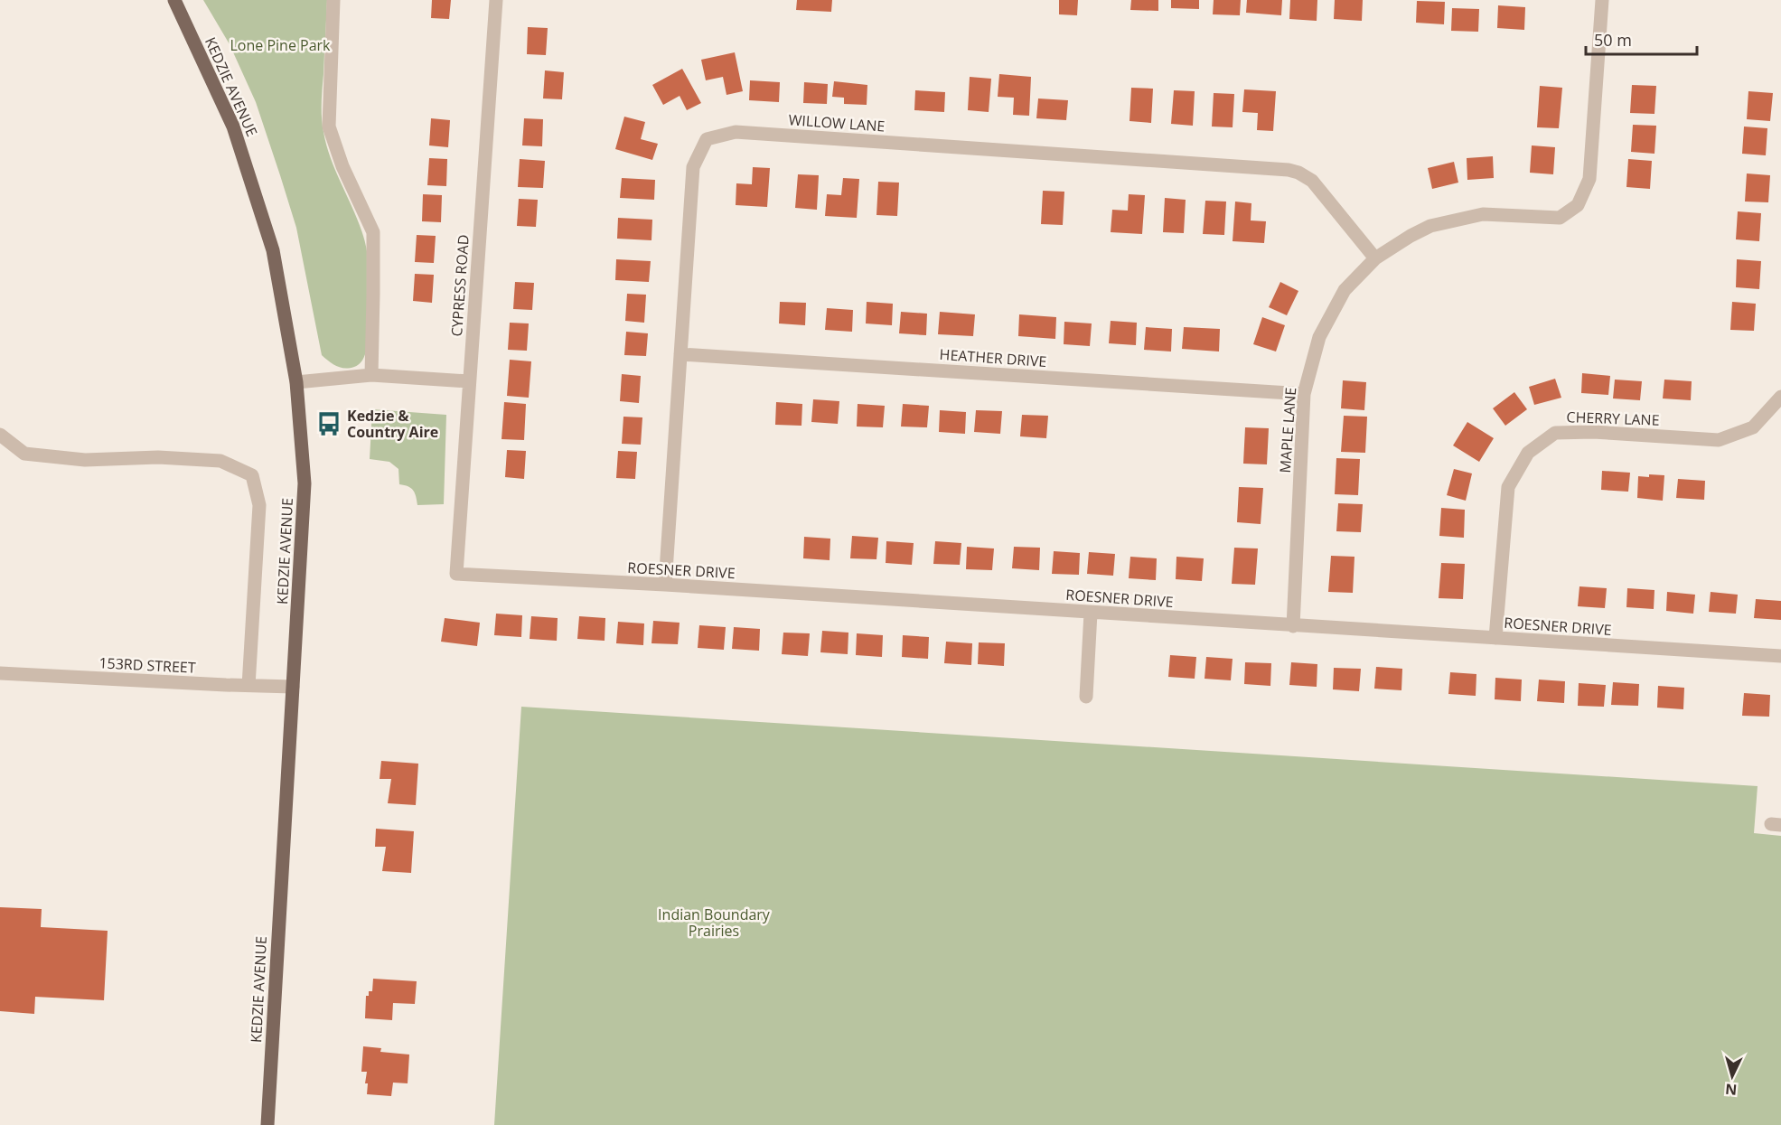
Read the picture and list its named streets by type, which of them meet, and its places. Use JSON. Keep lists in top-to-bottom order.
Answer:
{
  "streets": {
    "main road": ["KEDZIE AVENUE"],
    "street": [
      "WILLOW LANE",
      "CYPRESS ROAD",
      "HEATHER DRIVE",
      "CHERRY LANE",
      "MAPLE LANE",
      "ROESNER DRIVE",
      "153RD STREET"
    ]
  },
  "crossings": [
    ["KEDZIE AVENUE", "153RD STREET"],
    ["WILLOW LANE", "HEATHER DRIVE"],
    ["WILLOW LANE", "MAPLE LANE"],
    ["WILLOW LANE", "ROESNER DRIVE"],
    ["CYPRESS ROAD", "ROESNER DRIVE"],
    ["HEATHER DRIVE", "MAPLE LANE"],
    ["CHERRY LANE", "ROESNER DRIVE"],
    ["MAPLE LANE", "ROESNER DRIVE"]
  ],
  "parks": ["Lone Pine Park", "Indian Boundary Prairies"],
  "places": {
    "bus stop": ["Kedzie & Country Aire"]
  },
  "scale_bar": "50 m",
  "north": "bottom"
}
